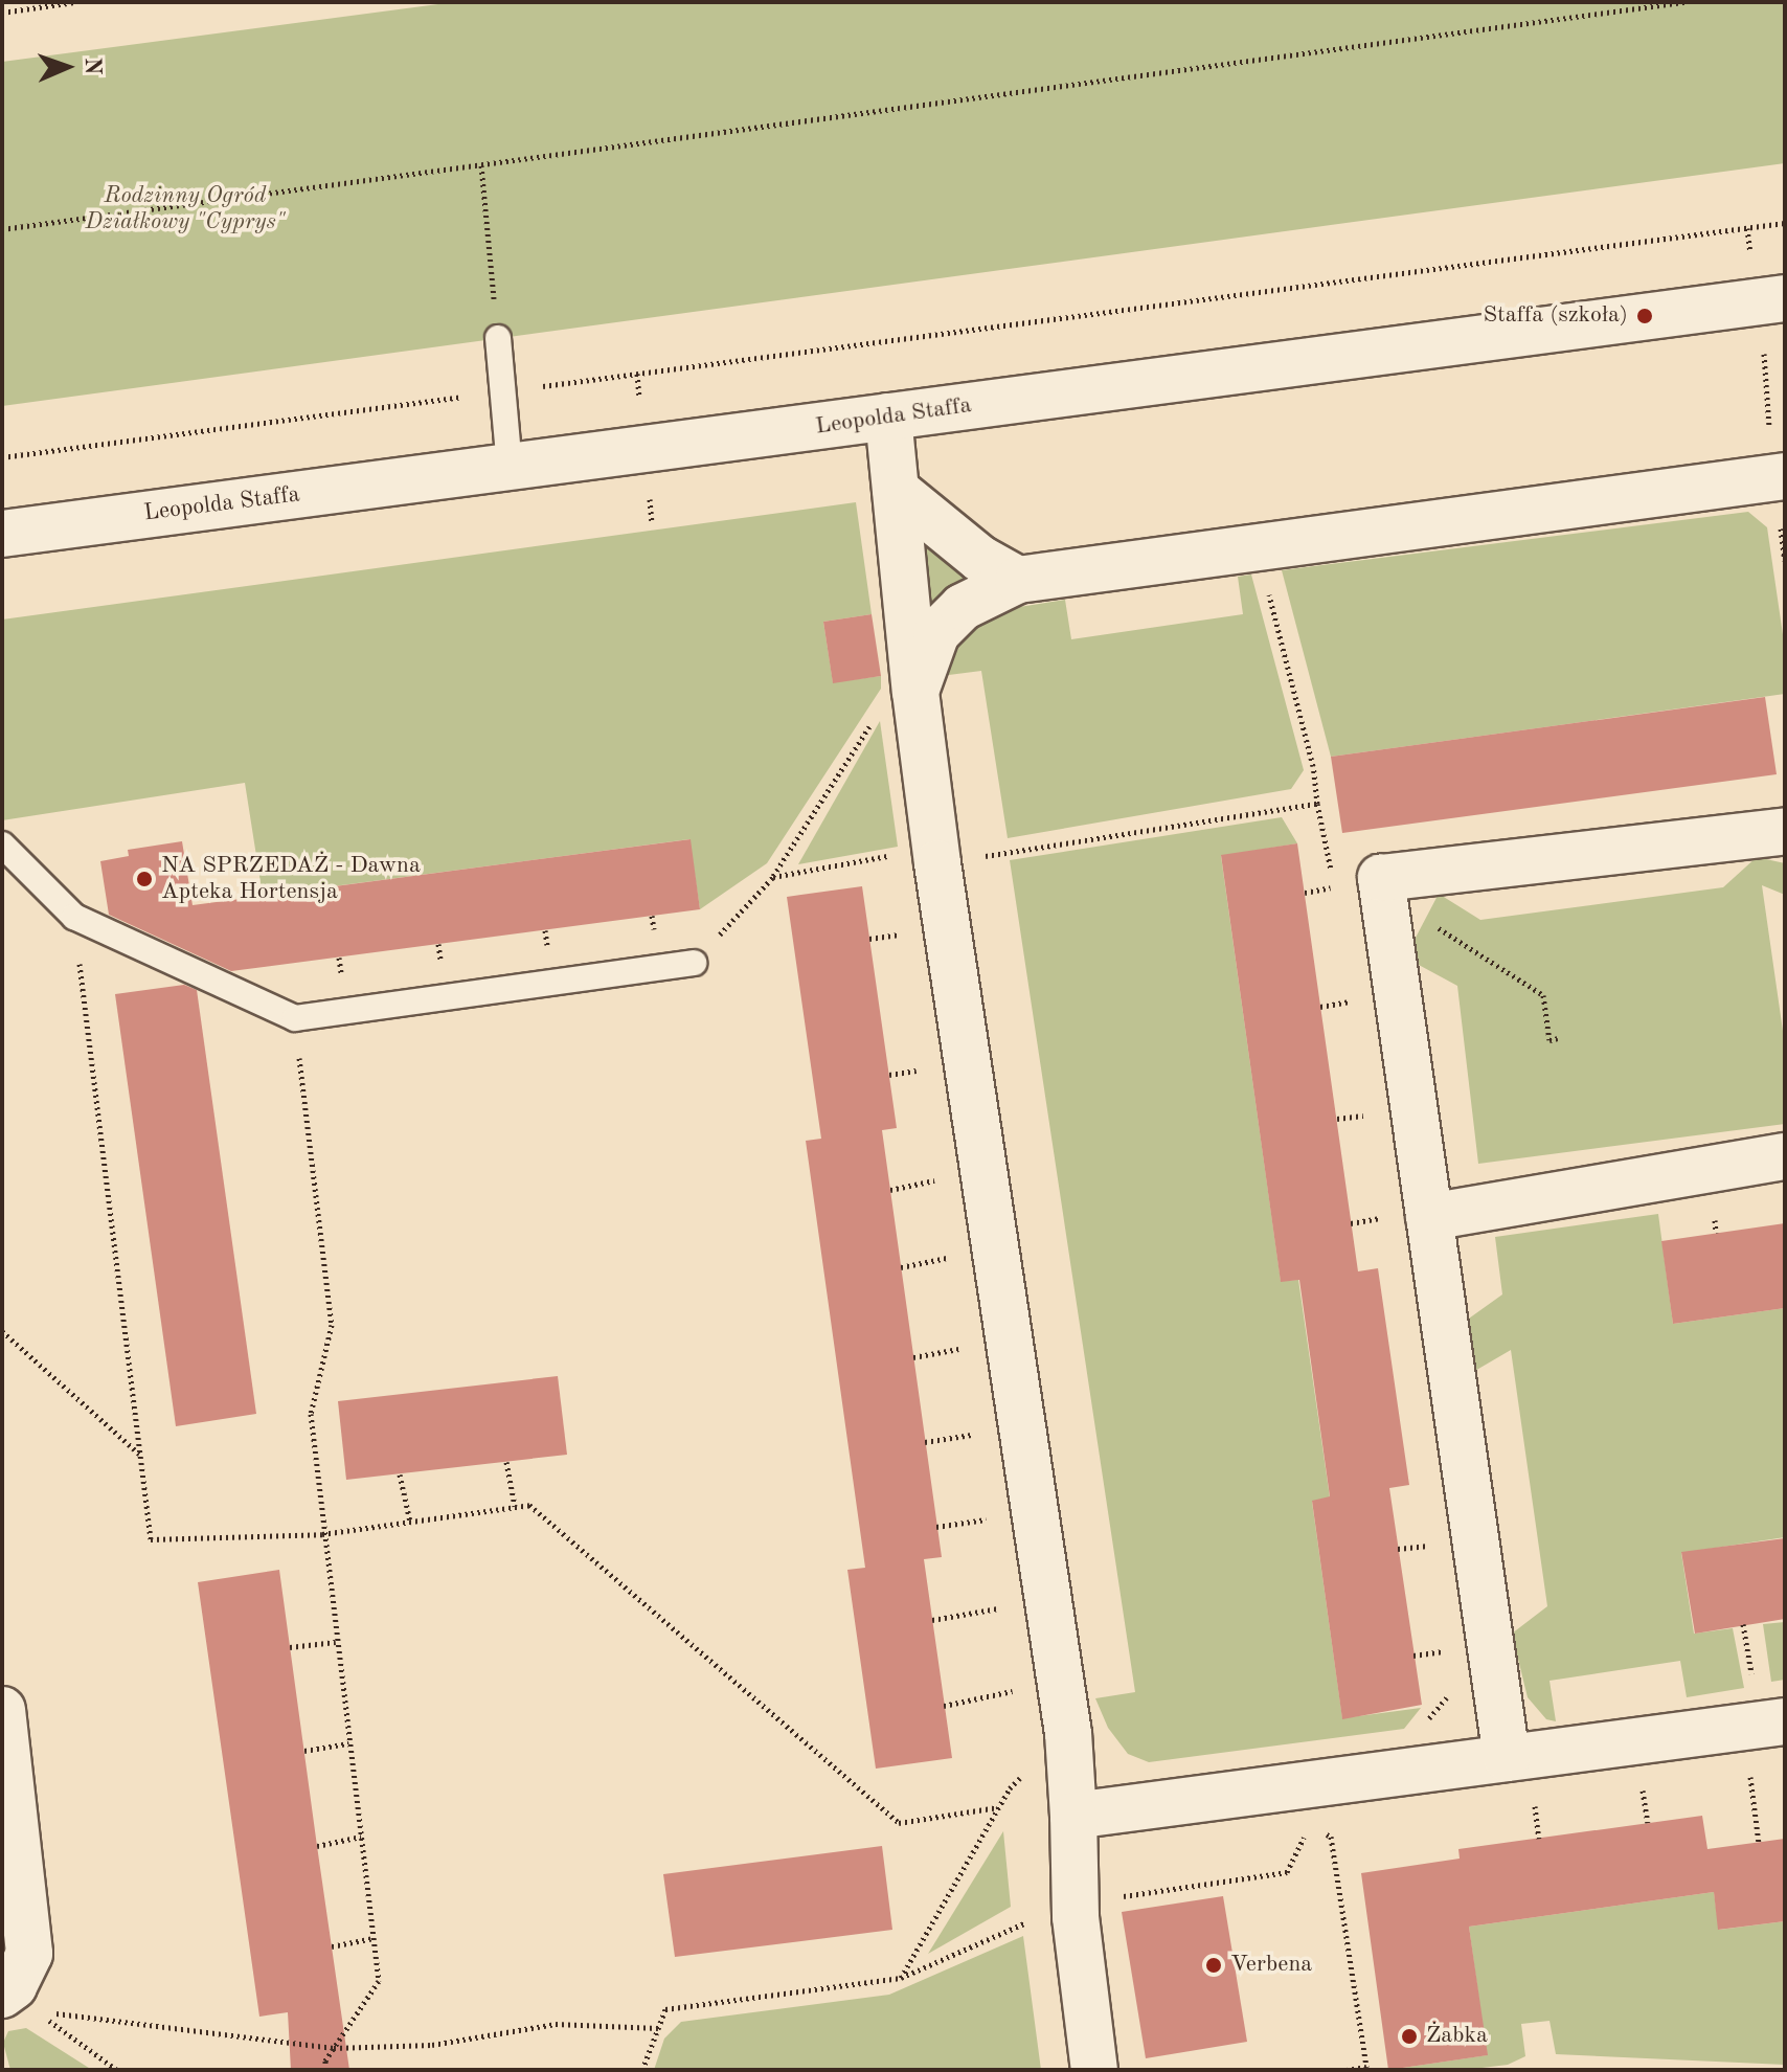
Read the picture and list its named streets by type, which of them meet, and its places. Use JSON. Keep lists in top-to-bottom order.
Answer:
{
  "streets": {
    "street": ["Leopolda Staffa"]
  },
  "parks": ["Rodzinny Ogród Działkowy \"Cyprys\""],
  "places": [
    "Staffa (szkoła)",
    "NA SPRZEDAŻ - Dawna Apteka Hortensja",
    "Verbena",
    "Żabka"
  ],
  "north": "right"
}
